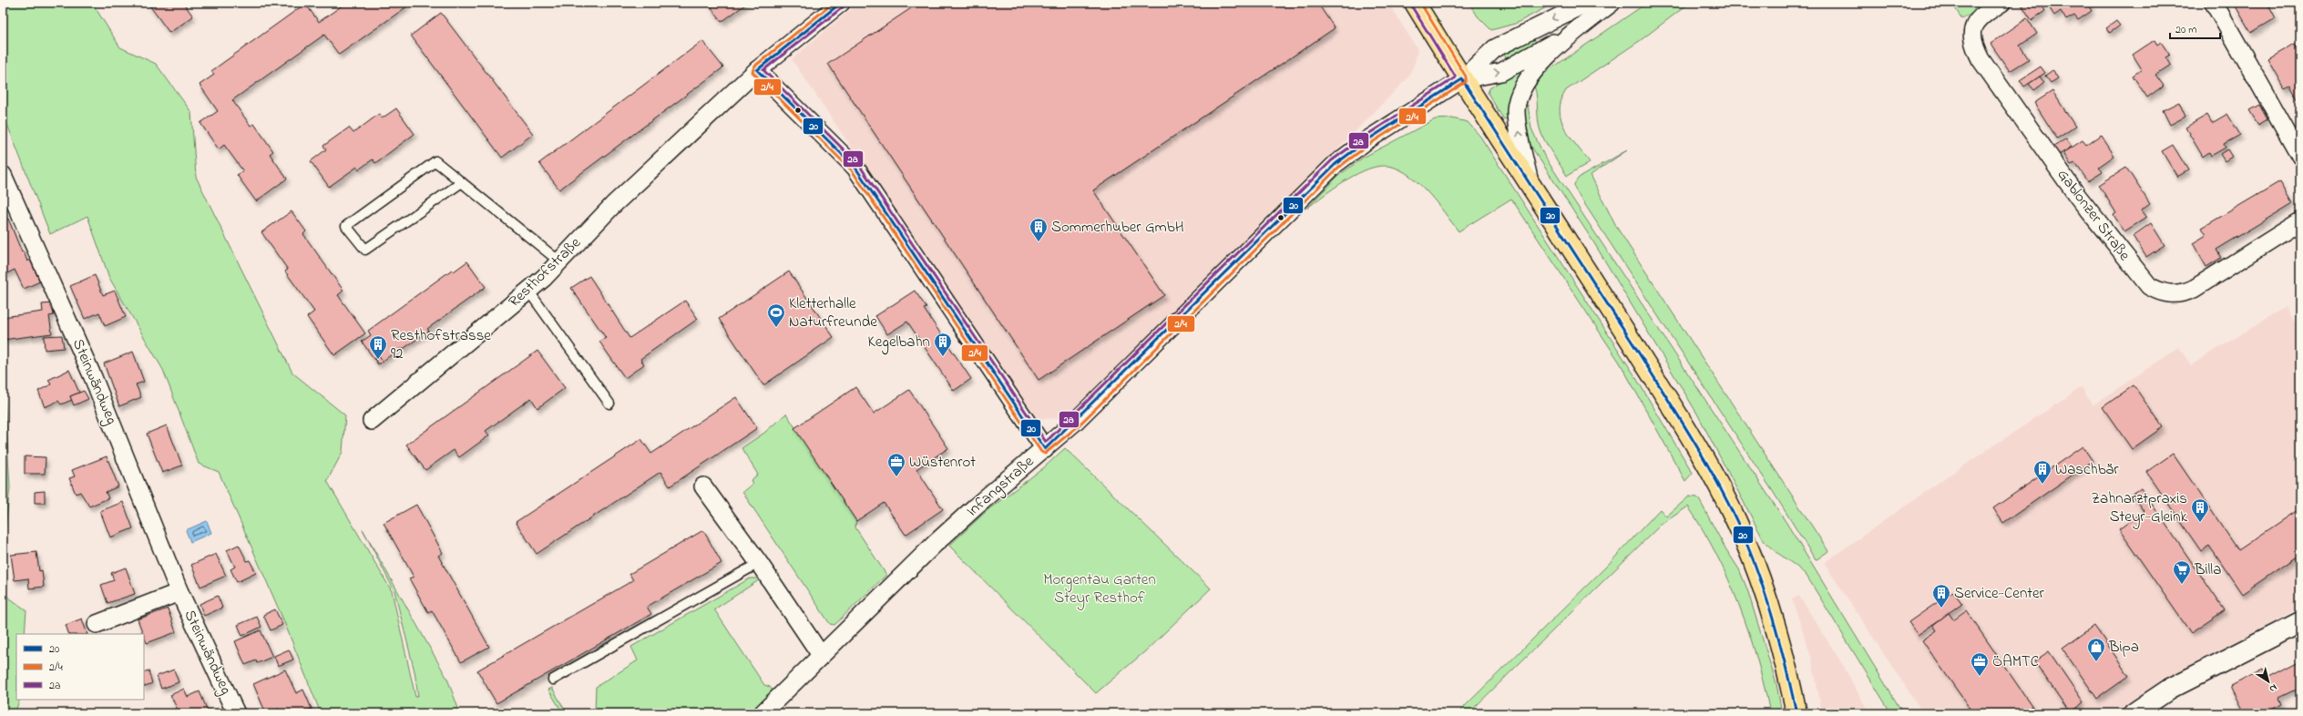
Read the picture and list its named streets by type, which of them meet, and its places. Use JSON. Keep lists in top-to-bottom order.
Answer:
{
  "streets": {
    "street": [
      "Gablonzer Straße",
      "Resthofstraße",
      "Steinwändweg",
      "Infangstraße"
    ]
  },
  "parks": ["Morgentau Garten Steyr Resthof"],
  "places": {
    "building": [
      "Sommerhuber GmbH",
      "Kegelbahn",
      "Resthofstrasse 92",
      "Waschbär",
      "Zahnarztpraxis Steyr-Gleink",
      "Service-Center"
    ],
    "sports": ["Kletterhalle Naturfreunde"],
    "office": ["Wüstenrot", "ÖAMTC"],
    "supermarket": ["Billa"],
    "shop": ["Bipa"]
  },
  "lines": ["transit line 20", "transit line 2/4", "transit line 2a"],
  "legend": ["20", "2/4", "2a"],
  "scale_bar": "20 m",
  "north": "bottom right"
}
